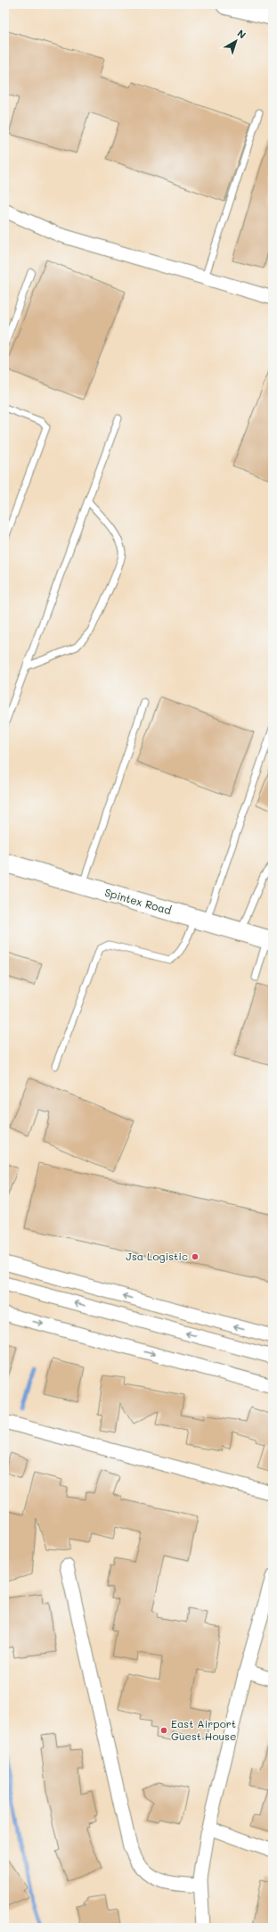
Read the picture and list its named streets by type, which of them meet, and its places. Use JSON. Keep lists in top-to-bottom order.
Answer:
{
  "streets": {
    "main road": ["Spintex Road"]
  },
  "places": ["Jsa Logistic", "East Airport Guest House"],
  "north": "top right"
}
